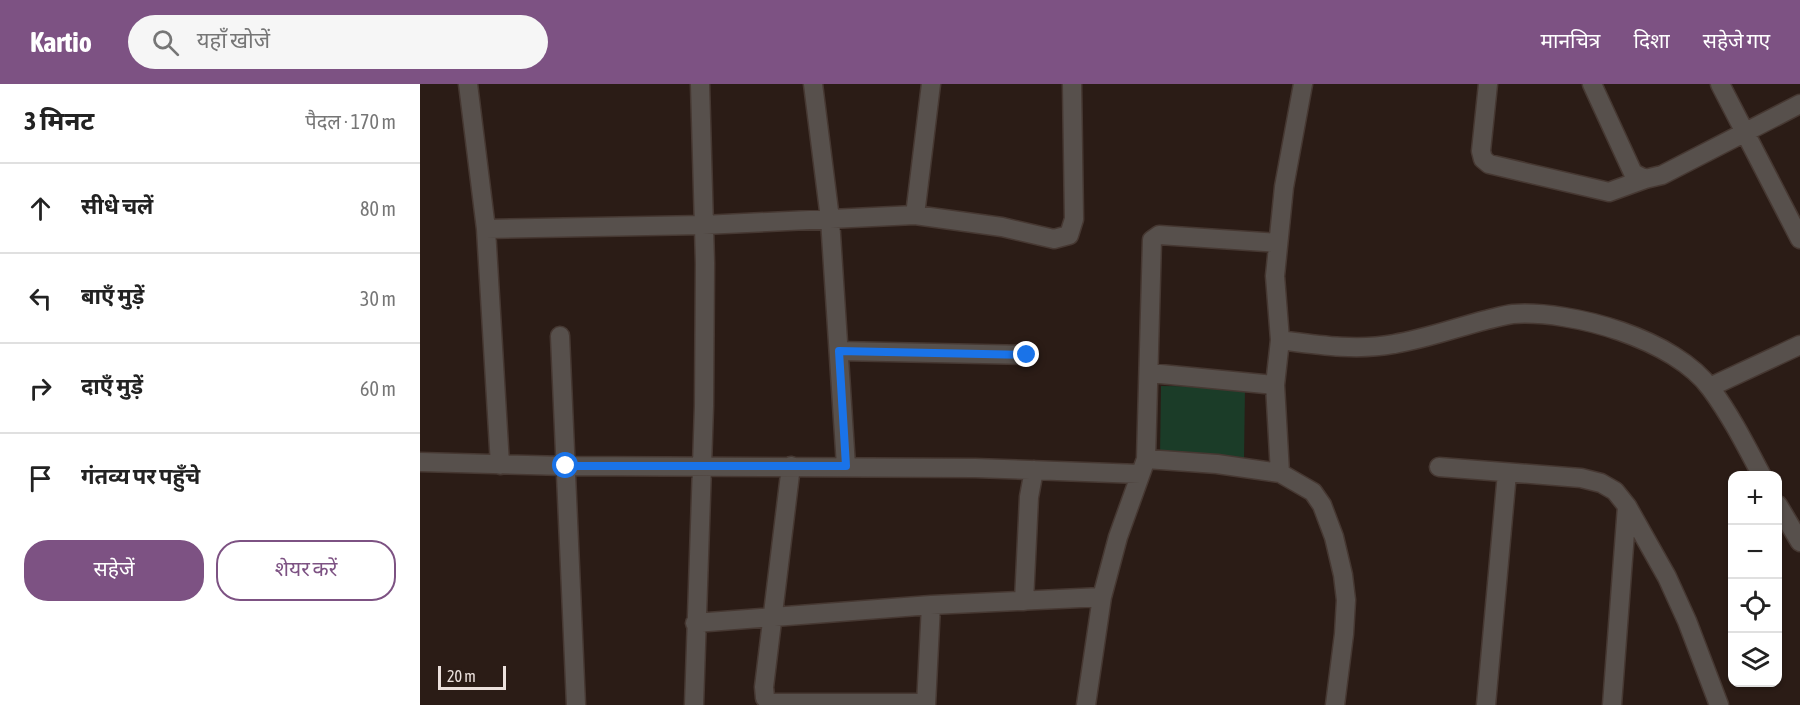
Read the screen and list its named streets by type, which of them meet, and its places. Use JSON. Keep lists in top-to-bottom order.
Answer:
{
  "scale_bar": "20 m",
  "page": {
    "header": "Kartio",
    "search": "यहाँ खोजें",
    "nav": ["मानचित्र", "दिशा", "सहेजे गए"],
    "heading": ["3 मिनट", "पैदल · 170 m"],
    "list": [
      ["सीधे चलें", "80 m"],
      ["बाएँ मुड़ें", "30 m"],
      ["दाएँ मुड़ें", "60 m"],
      "गंतव्य पर पहुँचे"
    ],
    "map_buttons": ["+", "−"],
    "buttons": ["सहेजें", "शेयर करें"],
    "scale": "20 m"
  }
}
